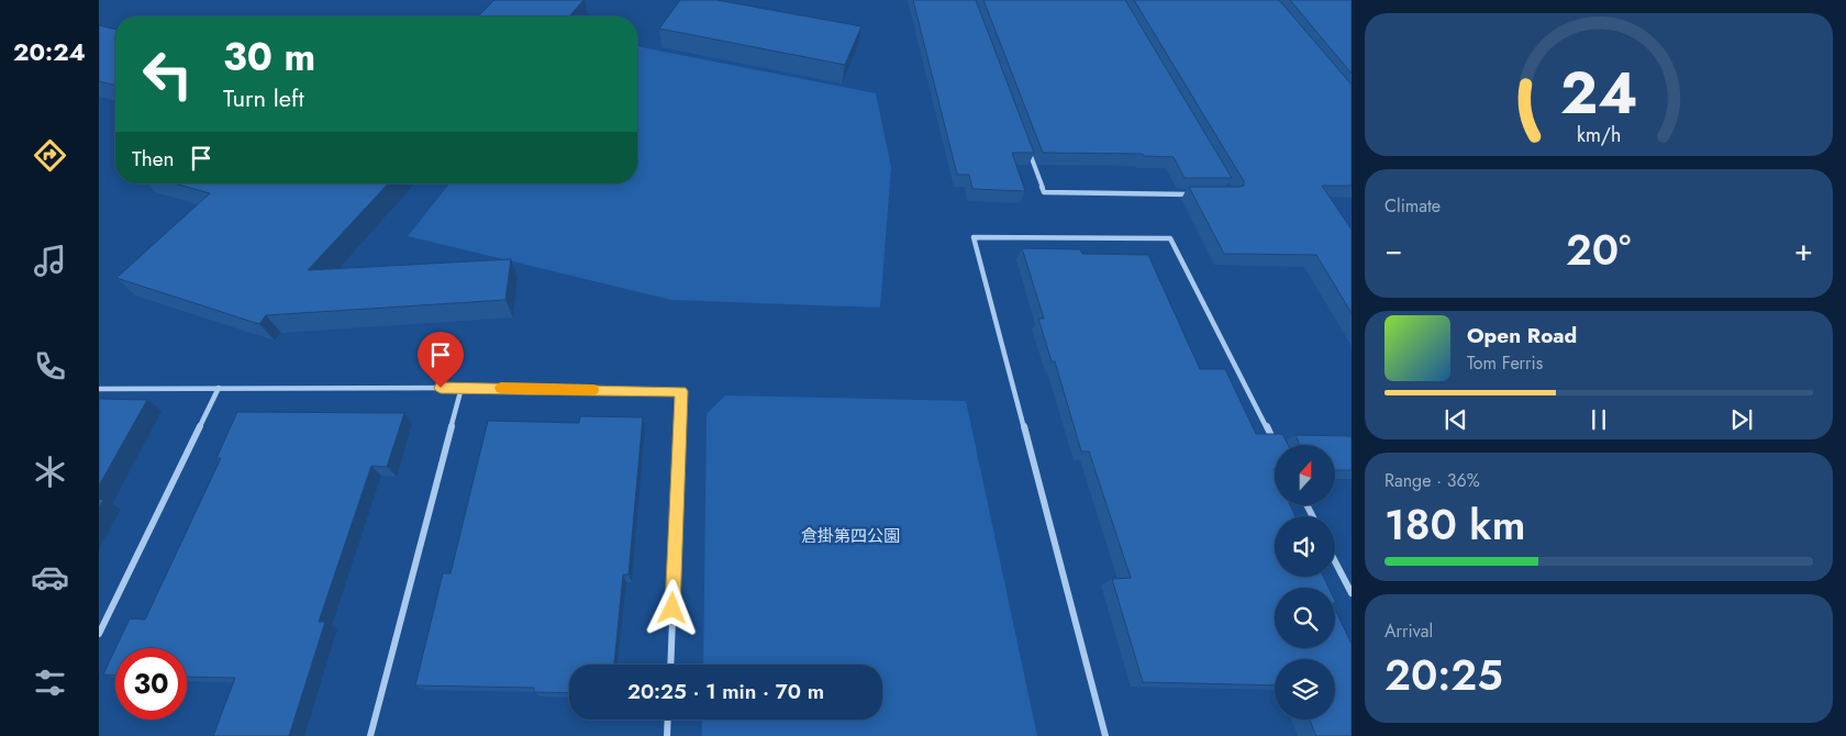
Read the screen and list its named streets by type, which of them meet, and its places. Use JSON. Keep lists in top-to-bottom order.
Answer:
{
  "parks": ["倉掛第四公園"],
  "north": "top",
  "page": {
    "tabs": "20:24",
    "turn": ["30 m", "Turn left"],
    "then": "Then",
    "tile": [
      "Climate",
      ["Range · 36%", "180 km"],
      ["Arrival", "20:25"]
    ],
    "heat": ["−", "20°", "+"],
    "song": ["Open Road", "Tom Ferris"],
    "limit": "30",
    "trip": "20:25 · 1 min · 70 m",
    "gauge": ["24", "km/h"]
  }
}
